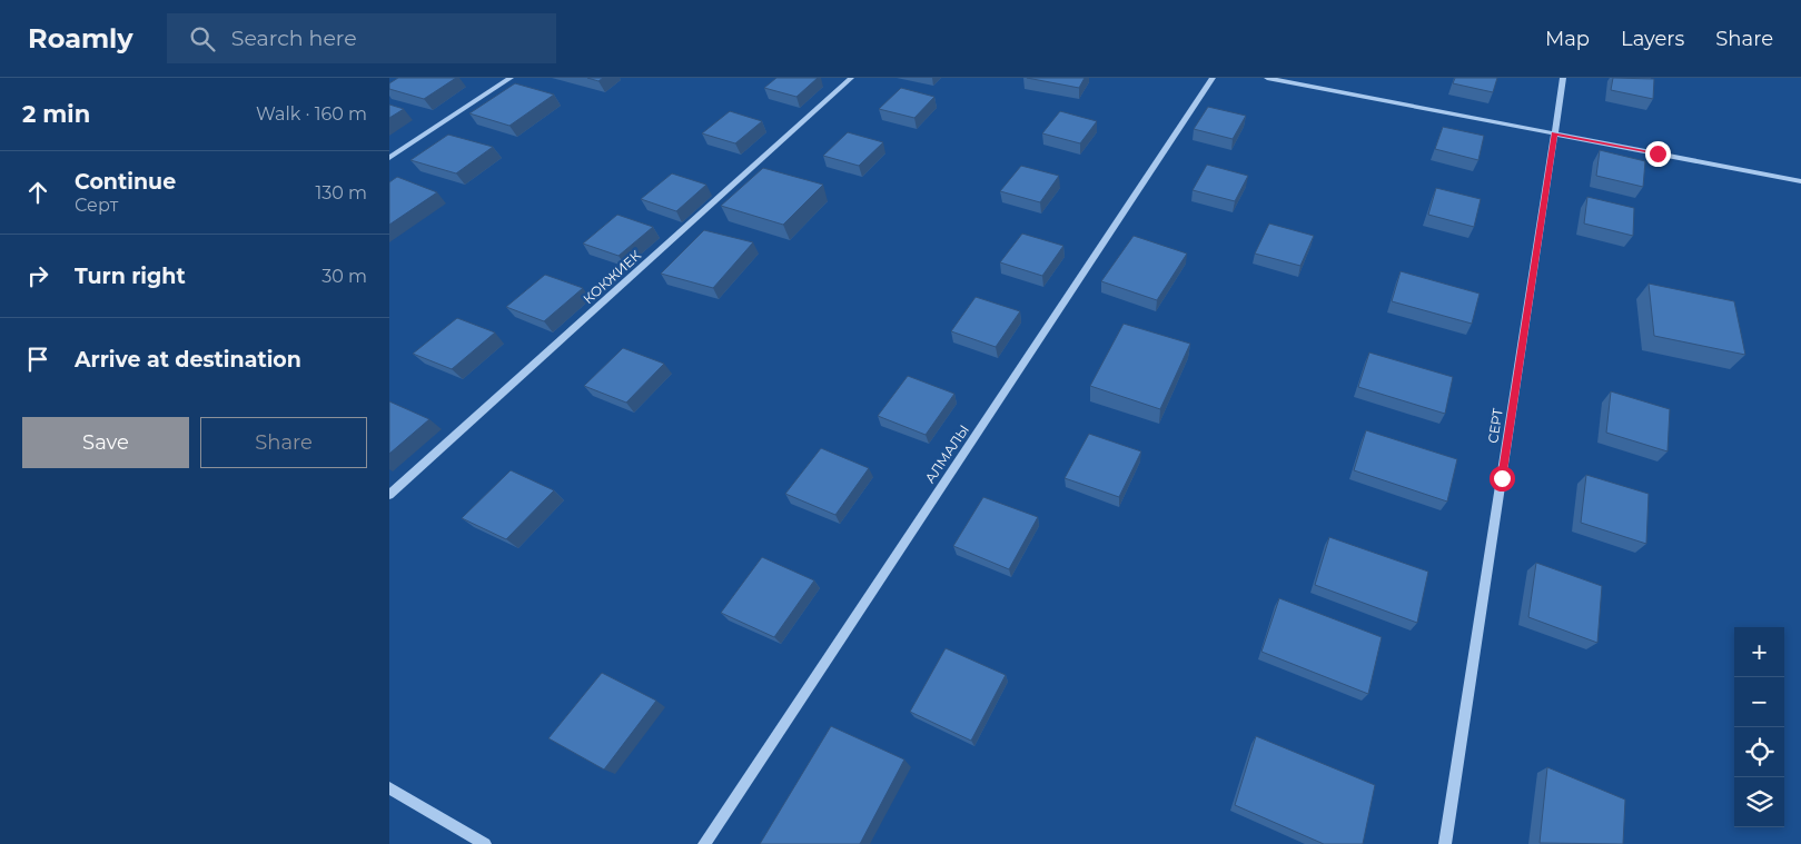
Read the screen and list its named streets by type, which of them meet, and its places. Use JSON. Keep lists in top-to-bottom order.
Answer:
{
  "streets": {
    "street": ["КОКЖИЕК", "СЕРТ", "АЛМАЛЫ"]
  },
  "page": {
    "header": "Roamly",
    "search": "Search here",
    "nav": ["Map", "Layers", "Share"],
    "heading": ["2 min", "Walk · 160 m"],
    "list": [
      ["Continue", "Серт", "130 m"],
      ["Turn right", "30 m"],
      "Arrive at destination"
    ],
    "buttons": ["Save", "Share"],
    "map_buttons": ["+", "−"]
  }
}
